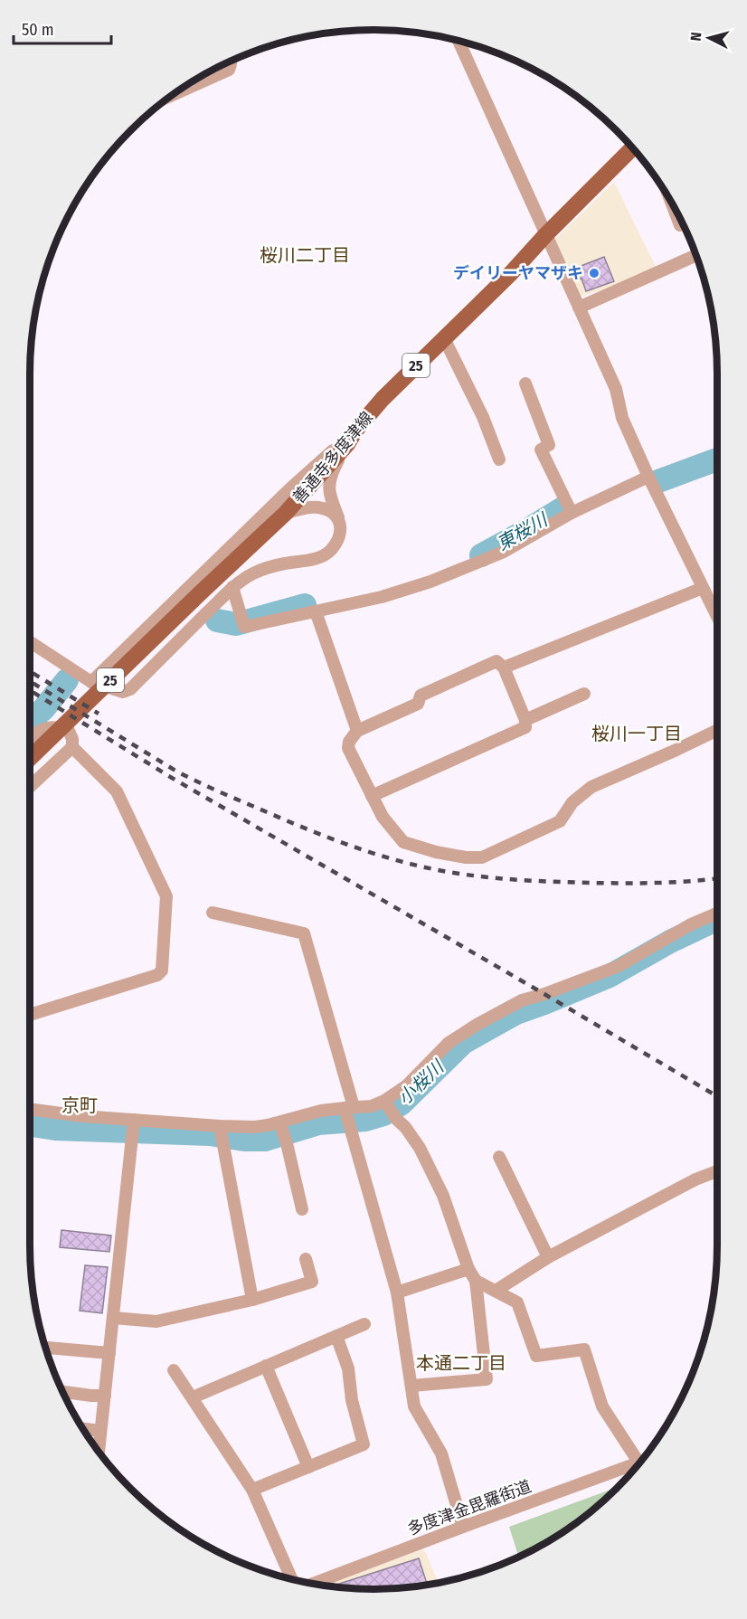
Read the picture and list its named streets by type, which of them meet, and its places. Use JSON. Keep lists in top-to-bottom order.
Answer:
{
  "streets": {
    "main road": ["25", "善通寺多度津線"],
    "street": ["多度津金毘羅街道"]
  },
  "districts": [
    "桜川二丁目",
    "桜川一丁目",
    "京町",
    "本通二丁目"
  ],
  "water": ["東桜川", "小桜川"],
  "places": ["デイリーヤマザキ"],
  "scale_bar": "50 m",
  "north": "left"
}
